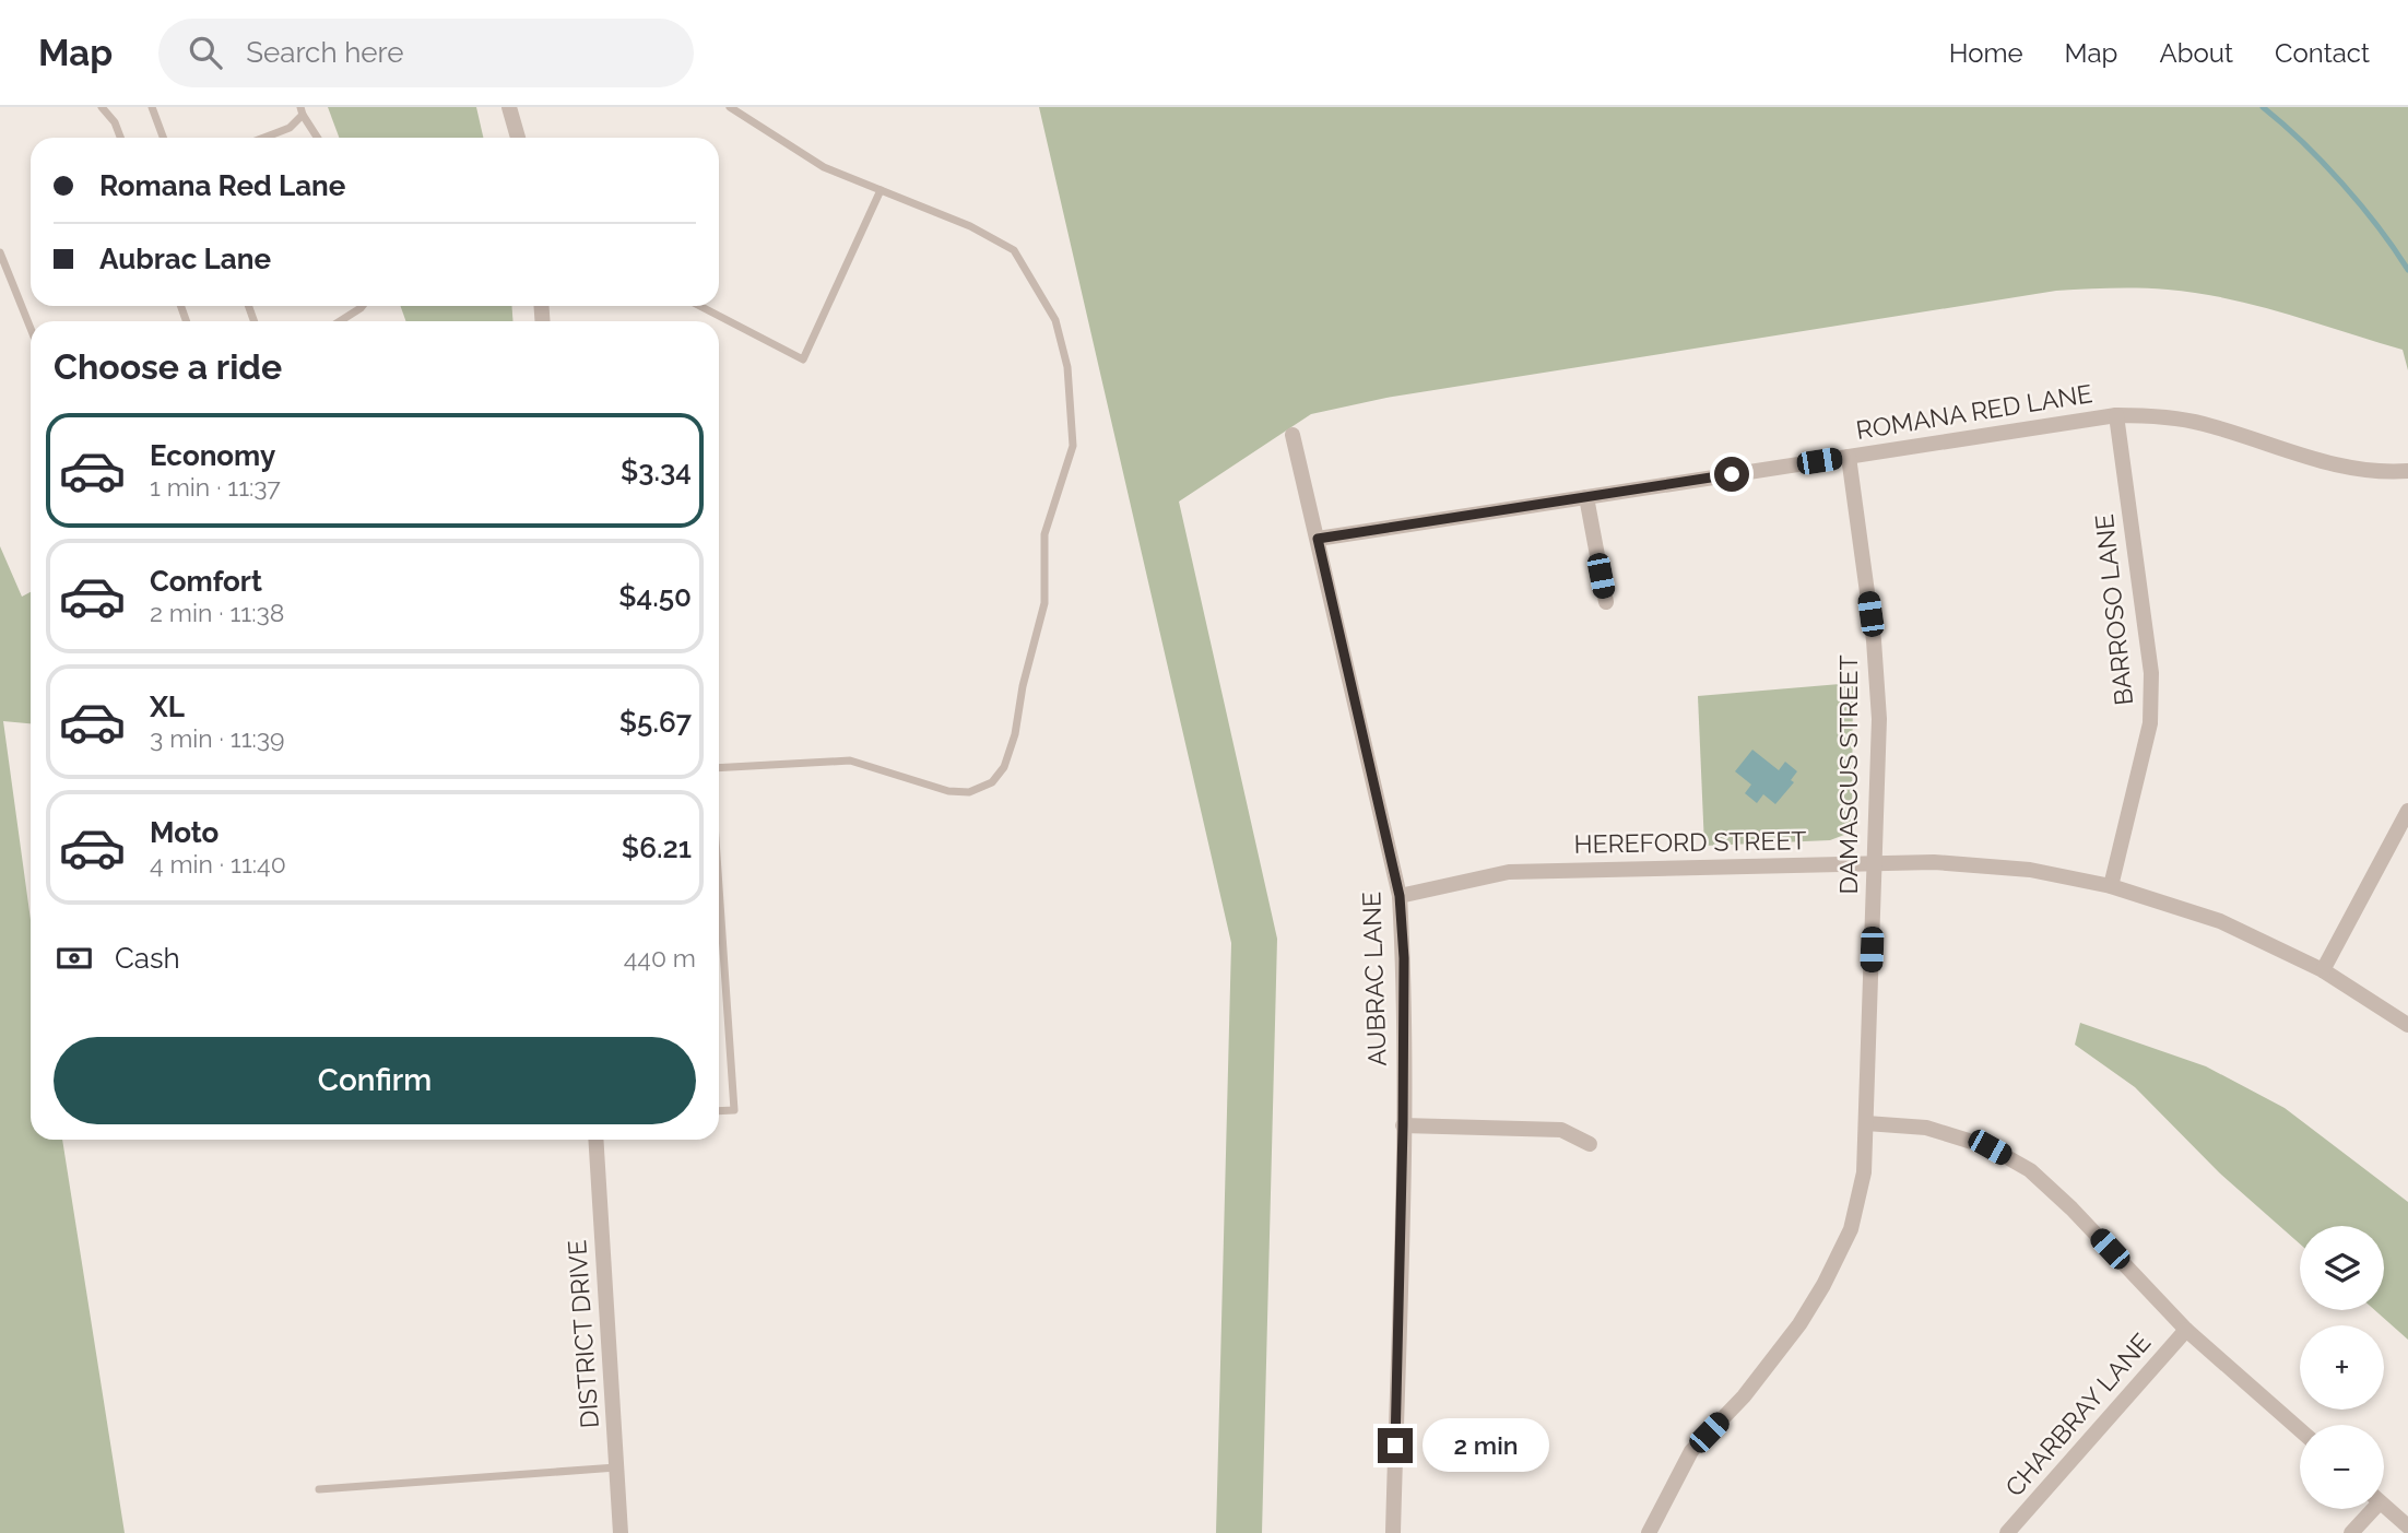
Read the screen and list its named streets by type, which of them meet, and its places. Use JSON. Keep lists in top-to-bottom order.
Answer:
{
  "streets": {
    "street": [
      "ROMANA RED LANE",
      "BARROSO LANE",
      "DAMASCUS STREET",
      "HEREFORD STREET",
      "AUBRAC LANE",
      "DISTRICT DRIVE",
      "CHARBRAY LANE"
    ]
  },
  "crossings": [
    ["ROMANA RED LANE", "BARROSO LANE"],
    ["ROMANA RED LANE", "DAMASCUS STREET"],
    ["ROMANA RED LANE", "AUBRAC LANE"],
    ["BARROSO LANE", "HEREFORD STREET"],
    ["DAMASCUS STREET", "HEREFORD STREET"],
    ["HEREFORD STREET", "AUBRAC LANE"]
  ],
  "page": {
    "header": "Map",
    "search": "Search here",
    "nav": [
      "Home",
      "Map",
      "About",
      "Contact"
    ],
    "banner": ["Romana Red Lane", "Aubrac Lane"],
    "heading": "Choose a ride",
    "list": [
      {
        "name": "Economy",
        "note": "1 min · 11:37",
        "value": "$3.34"
      },
      {
        "name": "Comfort",
        "note": "2 min · 11:38",
        "value": "$4.50"
      },
      {
        "name": "XL",
        "note": "3 min · 11:39",
        "value": "$5.67"
      },
      {
        "name": "Moto",
        "note": "4 min · 11:40",
        "value": "$6.21"
      }
    ],
    "pay": ["Cash", "440 m"],
    "buttons": "Confirm",
    "map_buttons": ["+", "−"],
    "bubble": "2 min"
  }
}
